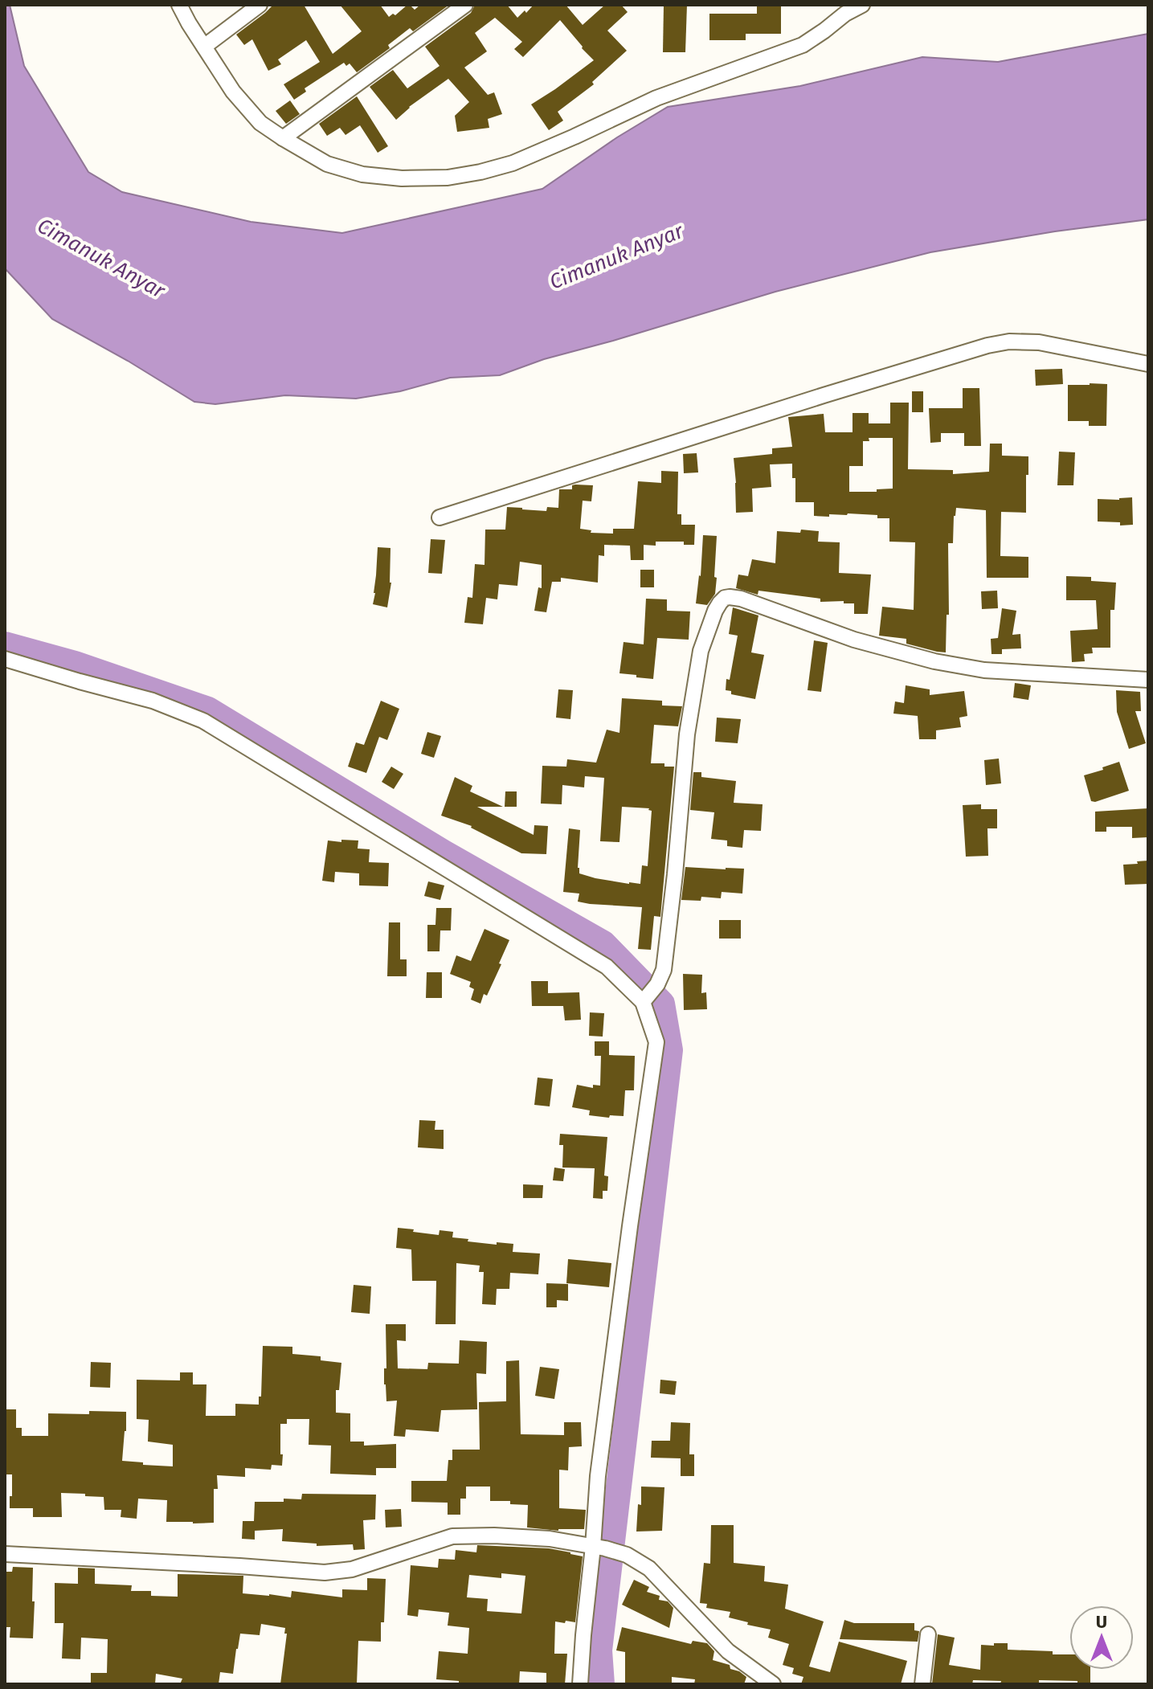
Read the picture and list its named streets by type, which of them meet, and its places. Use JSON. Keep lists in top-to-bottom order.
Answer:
{
  "water": ["Cimanuk Anyar"],
  "north": "top"
}
